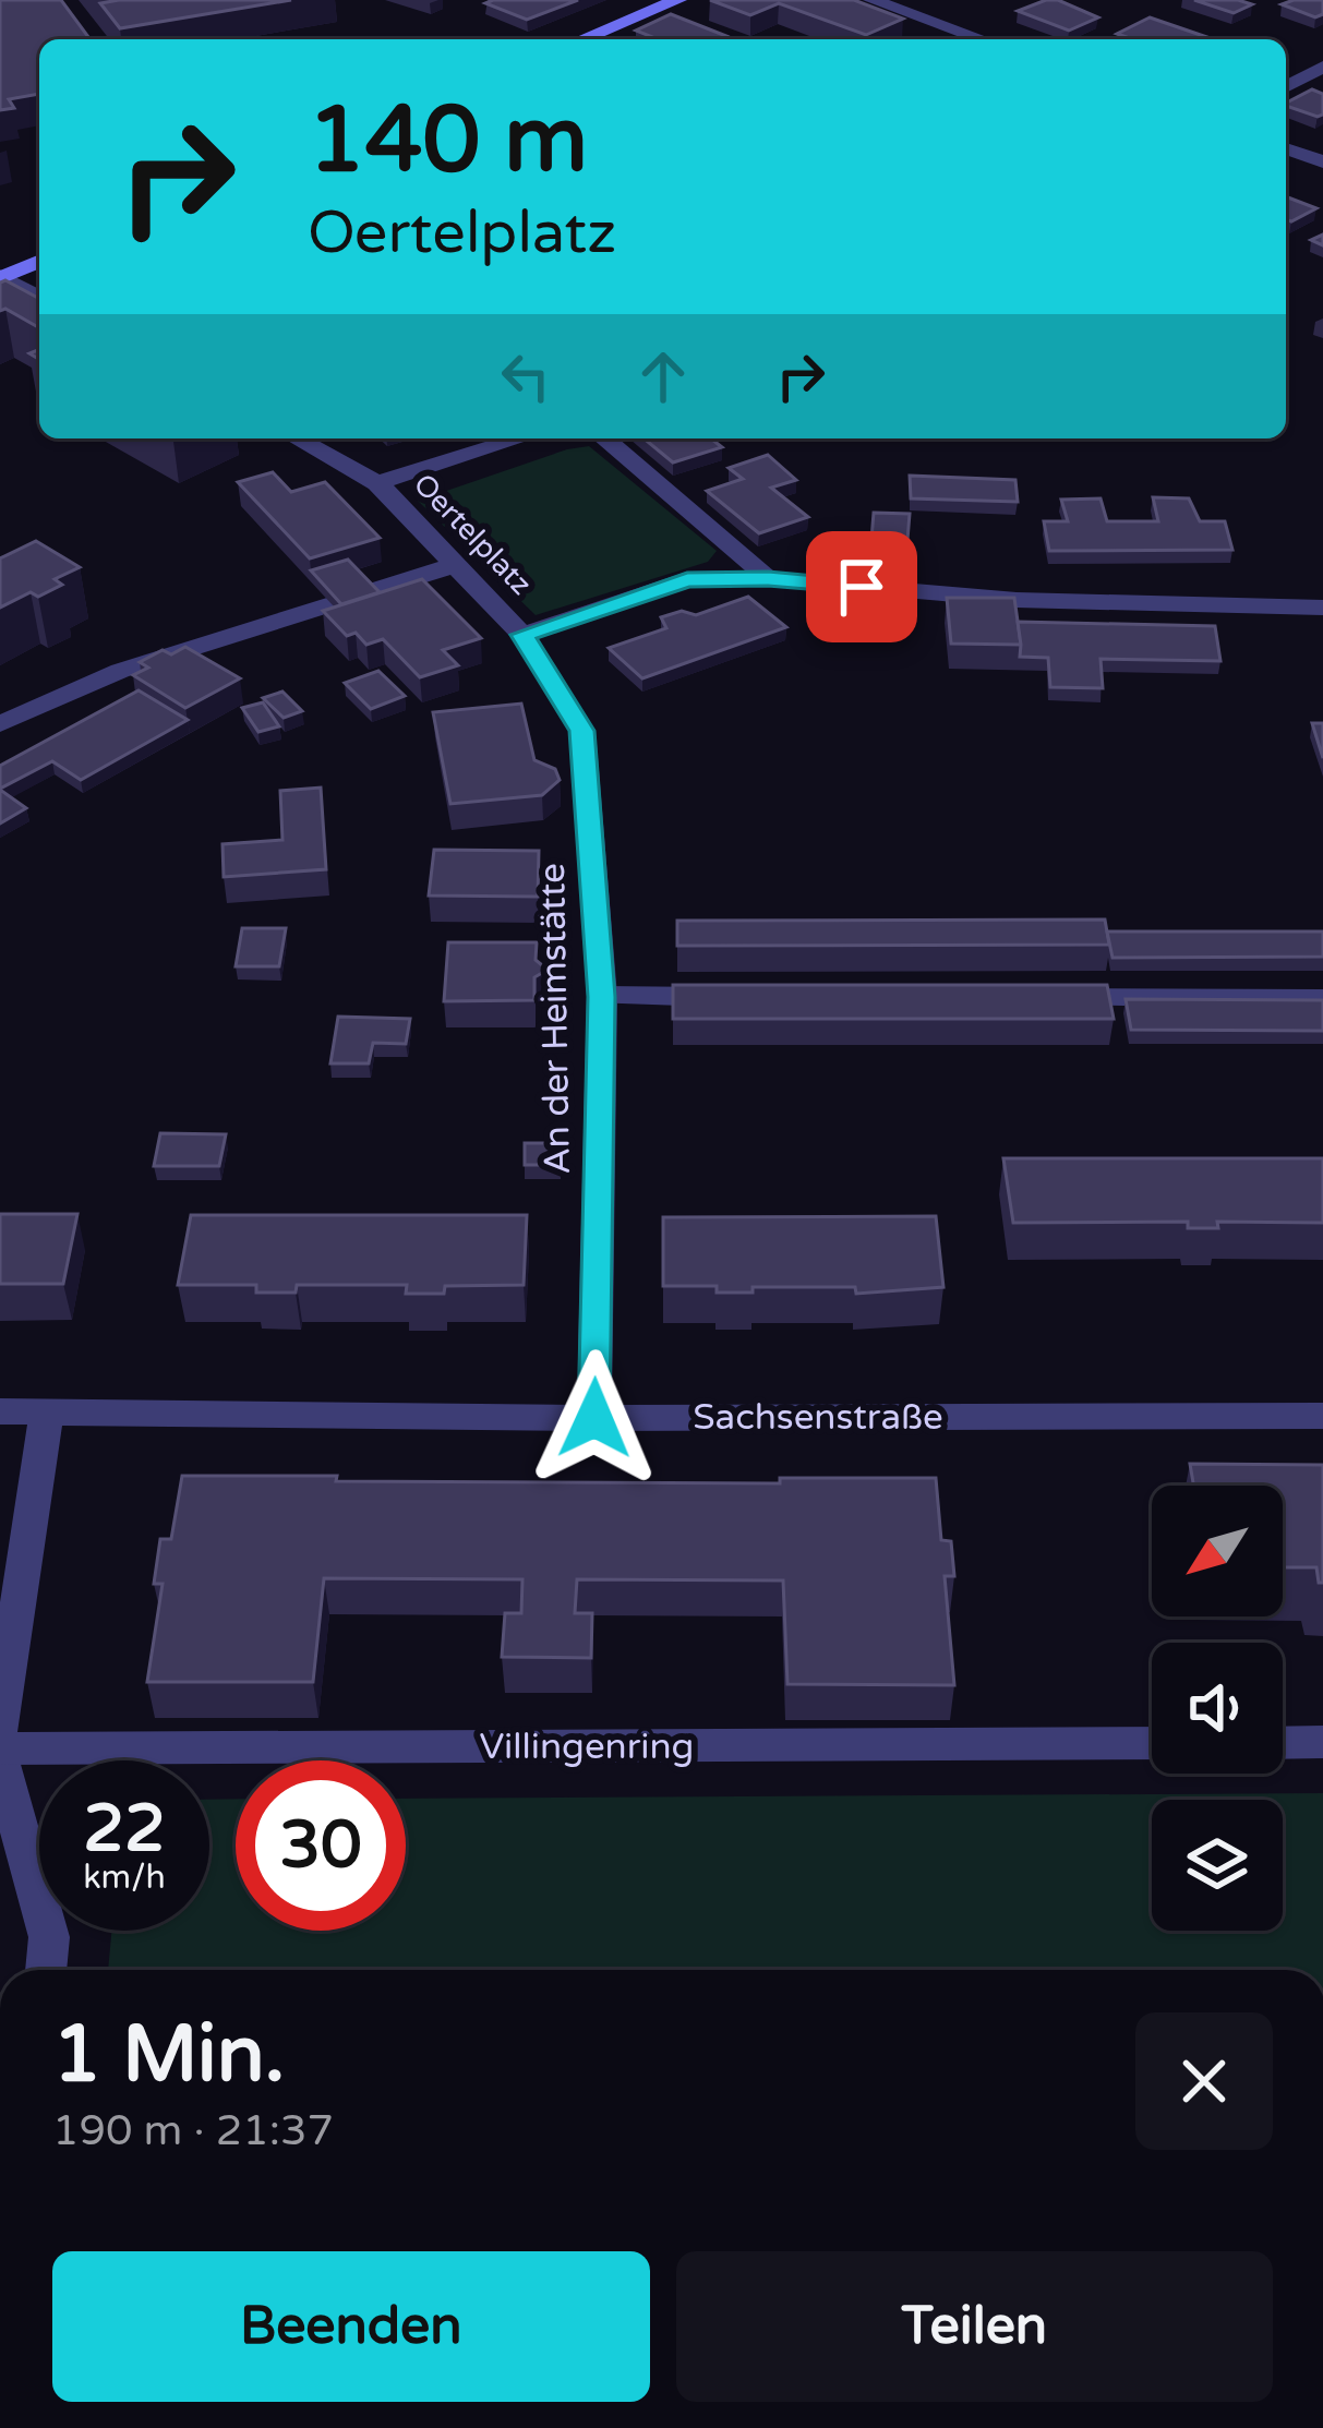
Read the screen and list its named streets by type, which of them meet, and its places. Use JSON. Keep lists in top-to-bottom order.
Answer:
{
  "streets": {
    "street": [
      "Oertelplatz",
      "An der Heimstätte",
      "Sachsenstraße",
      "Villingenring"
    ]
  },
  "crossings": [
    ["Oertelplatz", "An der Heimstätte"],
    ["An der Heimstätte", "Sachsenstraße"]
  ],
  "north": "bottom left",
  "page": {
    "turn": ["140 m", "Oertelplatz"],
    "speed": "22 km/h",
    "limit": "30",
    "heading": ["1 Min.", "190 m · 21:37"],
    "buttons": ["Beenden", "Teilen"]
  }
}
